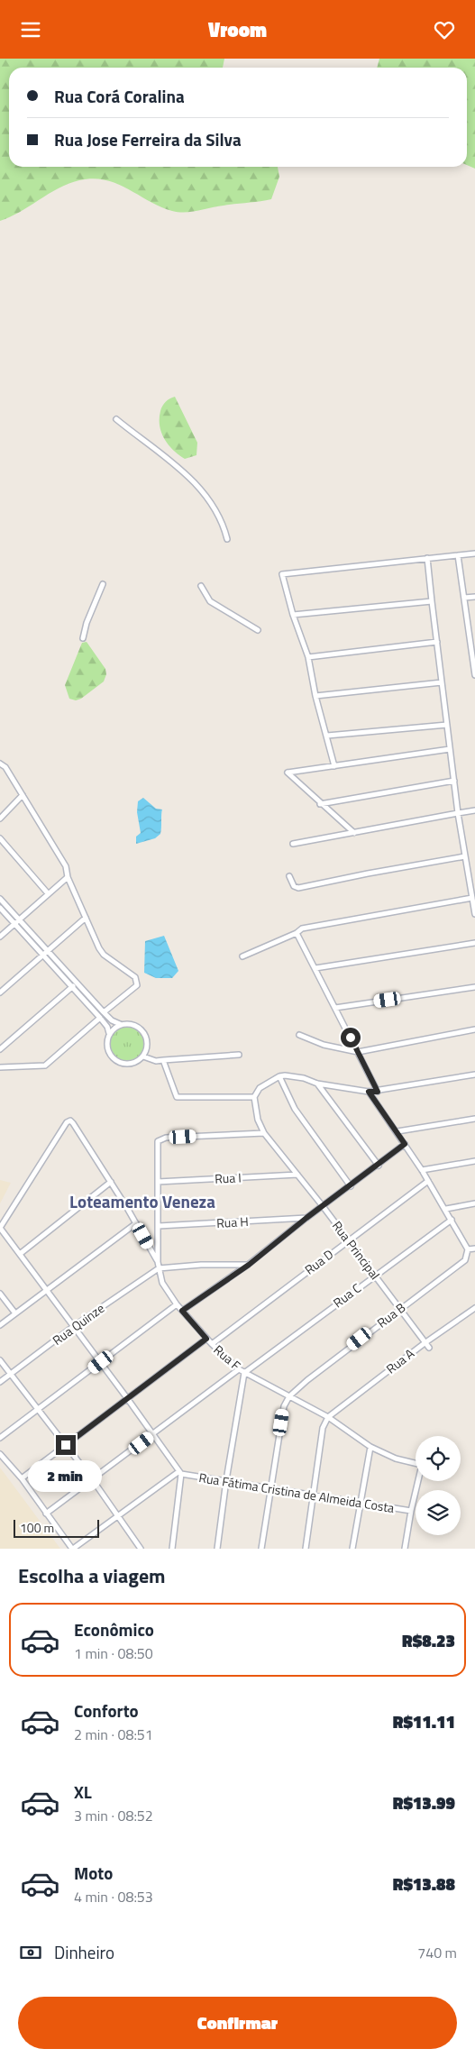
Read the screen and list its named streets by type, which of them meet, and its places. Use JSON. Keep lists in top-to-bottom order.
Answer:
{
  "streets": {
    "street": [
      "Rua I",
      "Rua H",
      "Rua Principal",
      "Rua D",
      "Rua C",
      "Rua B",
      "Rua Quinze",
      "Rua F",
      "Rua A",
      "Rua Fátima Cristina de Almeida Costa"
    ]
  },
  "crossings": [
    ["Rua I", "Rua Principal"],
    ["Rua I", "Rua F"],
    ["Rua H", "Rua F"],
    ["Rua Principal", "Rua D"],
    ["Rua Principal", "Rua C"],
    ["Rua Principal", "Rua B"],
    ["Rua Principal", "Rua F"],
    ["Rua Principal", "Rua A"],
    ["Rua D", "Rua F"],
    ["Rua C", "Rua F"],
    ["Rua B", "Rua F"],
    ["Rua Quinze", "Rua F"],
    ["Rua F", "Rua A"],
    ["Rua F", "Rua Fátima Cristina de Almeida Costa"]
  ],
  "districts": ["Loteamento Veneza"],
  "scale_bar": "100 m",
  "page": {
    "header": "Vroom",
    "banner": ["Rua Corá Coralina", "Rua Jose Ferreira da Silva"],
    "bubble": "2 min",
    "scale": "100 m",
    "heading": "Escolha a viagem",
    "list": [
      {
        "name": "Econômico",
        "note": "1 min · 08:50",
        "value": "R$8.23"
      },
      {
        "name": "Conforto",
        "note": "2 min · 08:51",
        "value": "R$11.11"
      },
      {
        "name": "XL",
        "note": "3 min · 08:52",
        "value": "R$13.99"
      },
      {
        "name": "Moto",
        "note": "4 min · 08:53",
        "value": "R$13.88"
      }
    ],
    "pay": ["Dinheiro", "740 m"],
    "buttons": "Confirmar"
  }
}
